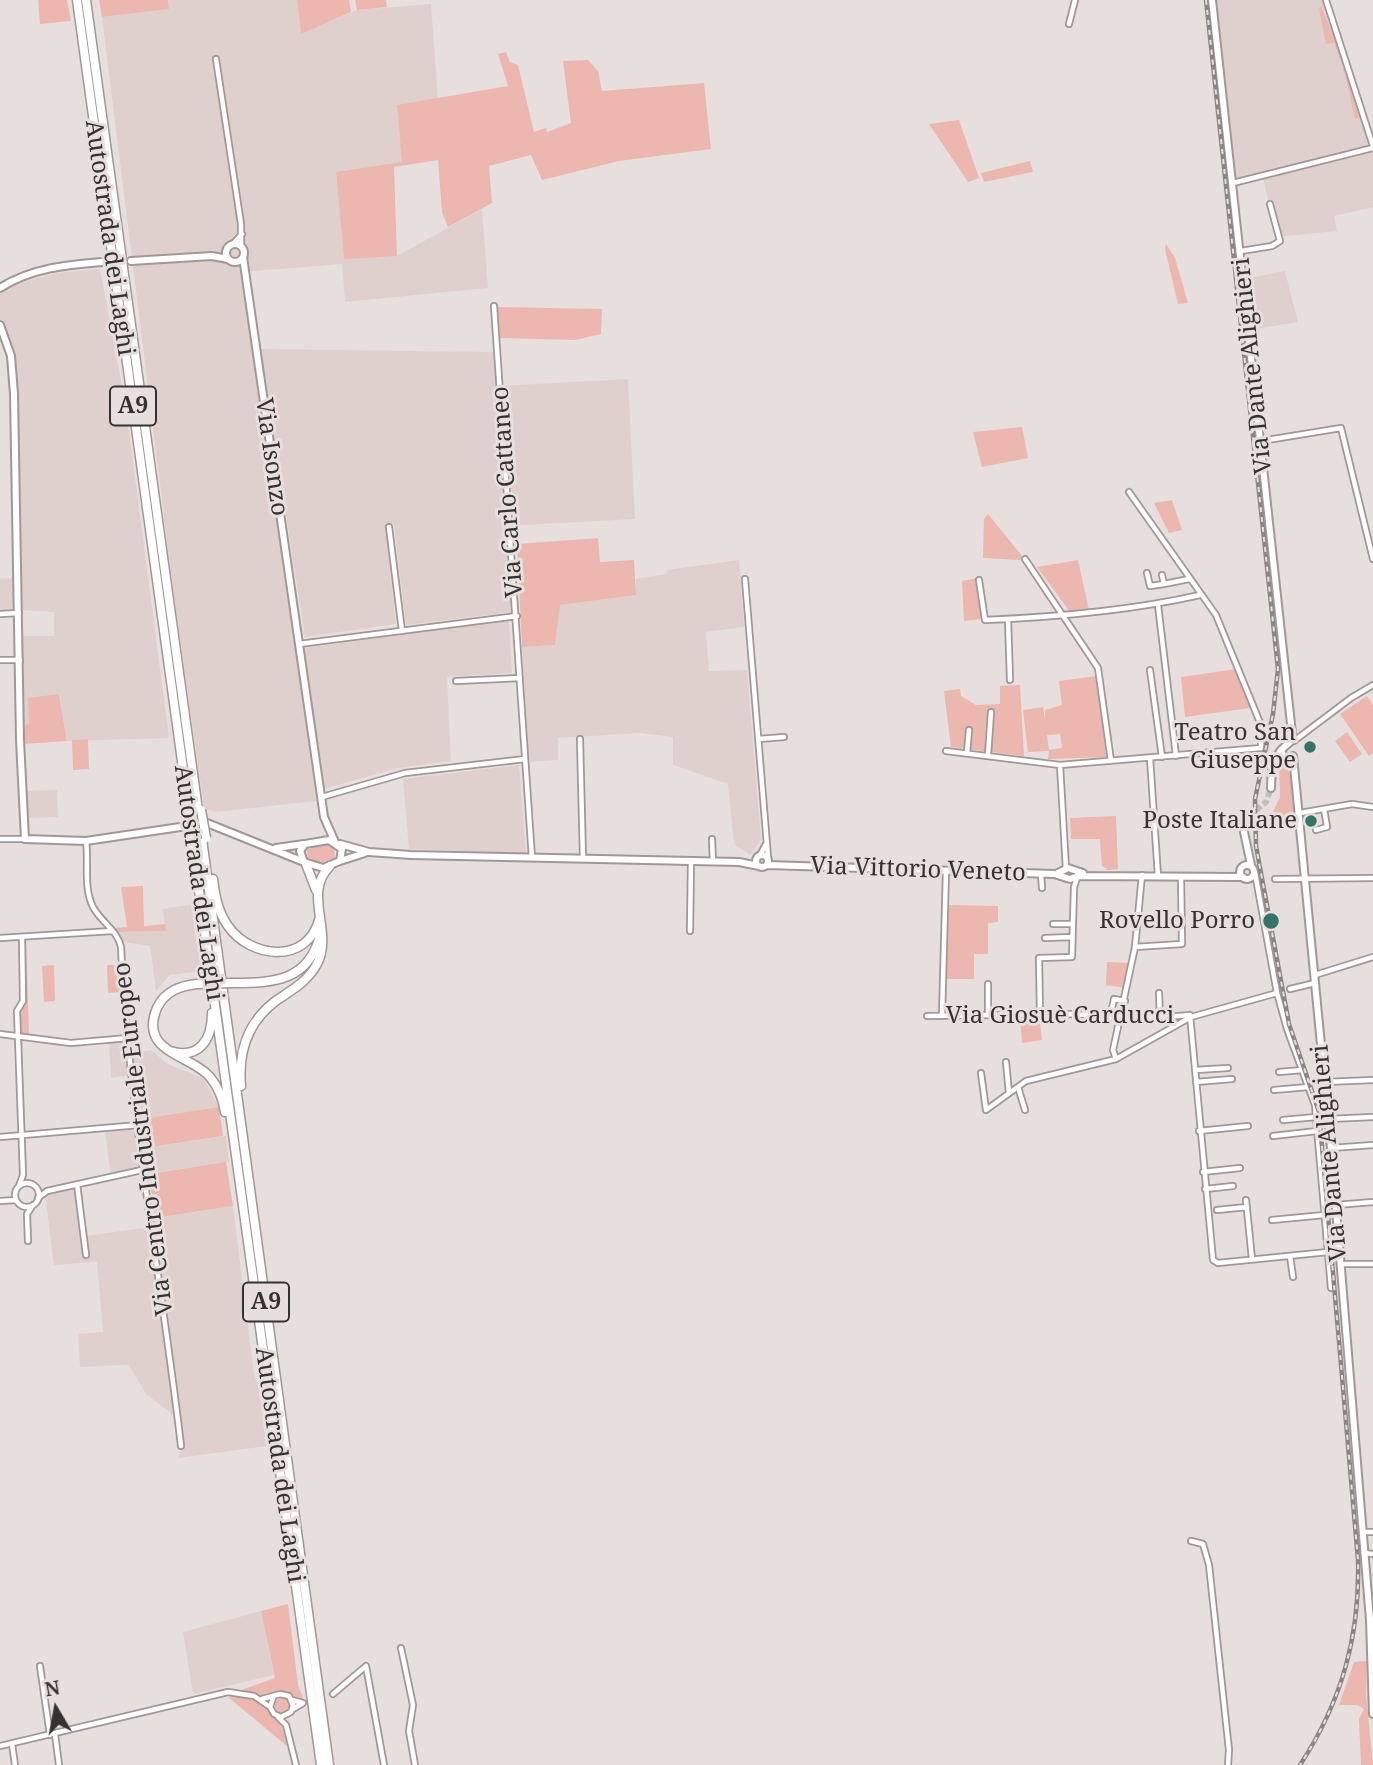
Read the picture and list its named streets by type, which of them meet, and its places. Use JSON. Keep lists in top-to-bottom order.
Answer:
{
  "streets": {
    "highway": ["Autostrada dei Laghi", "A9"],
    "street": [
      "Via Dante Alighieri",
      "Via Isonzo",
      "Via Carlo Cattaneo",
      "Via Vittorio Veneto",
      "Via Giosuè Carducci",
      "Via Centro Industriale Europeo"
    ]
  },
  "places": ["Teatro San Giuseppe", "Poste Italiane", "Rovello Porro"],
  "north": "top"
}
